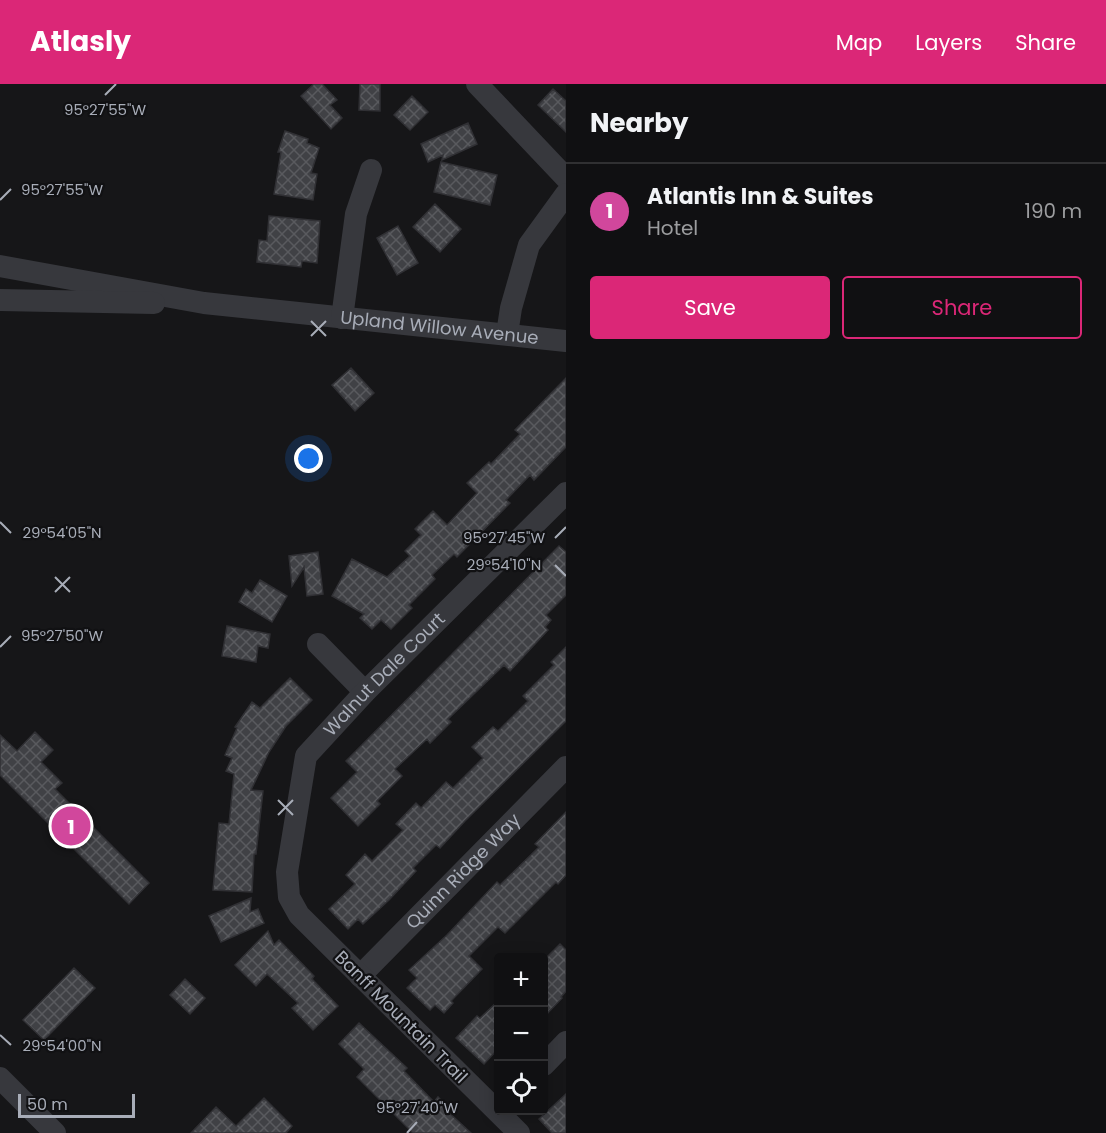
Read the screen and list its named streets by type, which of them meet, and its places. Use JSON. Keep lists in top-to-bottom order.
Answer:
{
  "streets": {
    "street": [
      "Upland Willow Avenue",
      "Walnut Dale Court",
      "Quinn Ridge Way",
      "Banff Mountain Trail"
    ]
  },
  "crossings": [
    ["Walnut Dale Court", "Banff Mountain Trail"],
    ["Quinn Ridge Way", "Banff Mountain Trail"]
  ],
  "scale_bar": "50 m",
  "page": {
    "header": "Atlasly",
    "nav": ["Map", "Layers", "Share"],
    "heading": "Nearby",
    "list": [
      {
        "mark": "1",
        "name": "Atlantis Inn & Suites",
        "note": "Hotel",
        "value": "190 m"
      }
    ],
    "buttons": ["Save", "Share"],
    "pins": "1",
    "map_buttons": ["+", "−"],
    "scale": "50 m"
  },
  "coordinates": [
    "95°27'55\"W",
    "29°54'05\"N",
    "95°27'45\"W",
    "29°54'10\"N",
    "95°27'50\"W",
    "29°54'00\"N",
    "95°27'40\"W"
  ]
}
